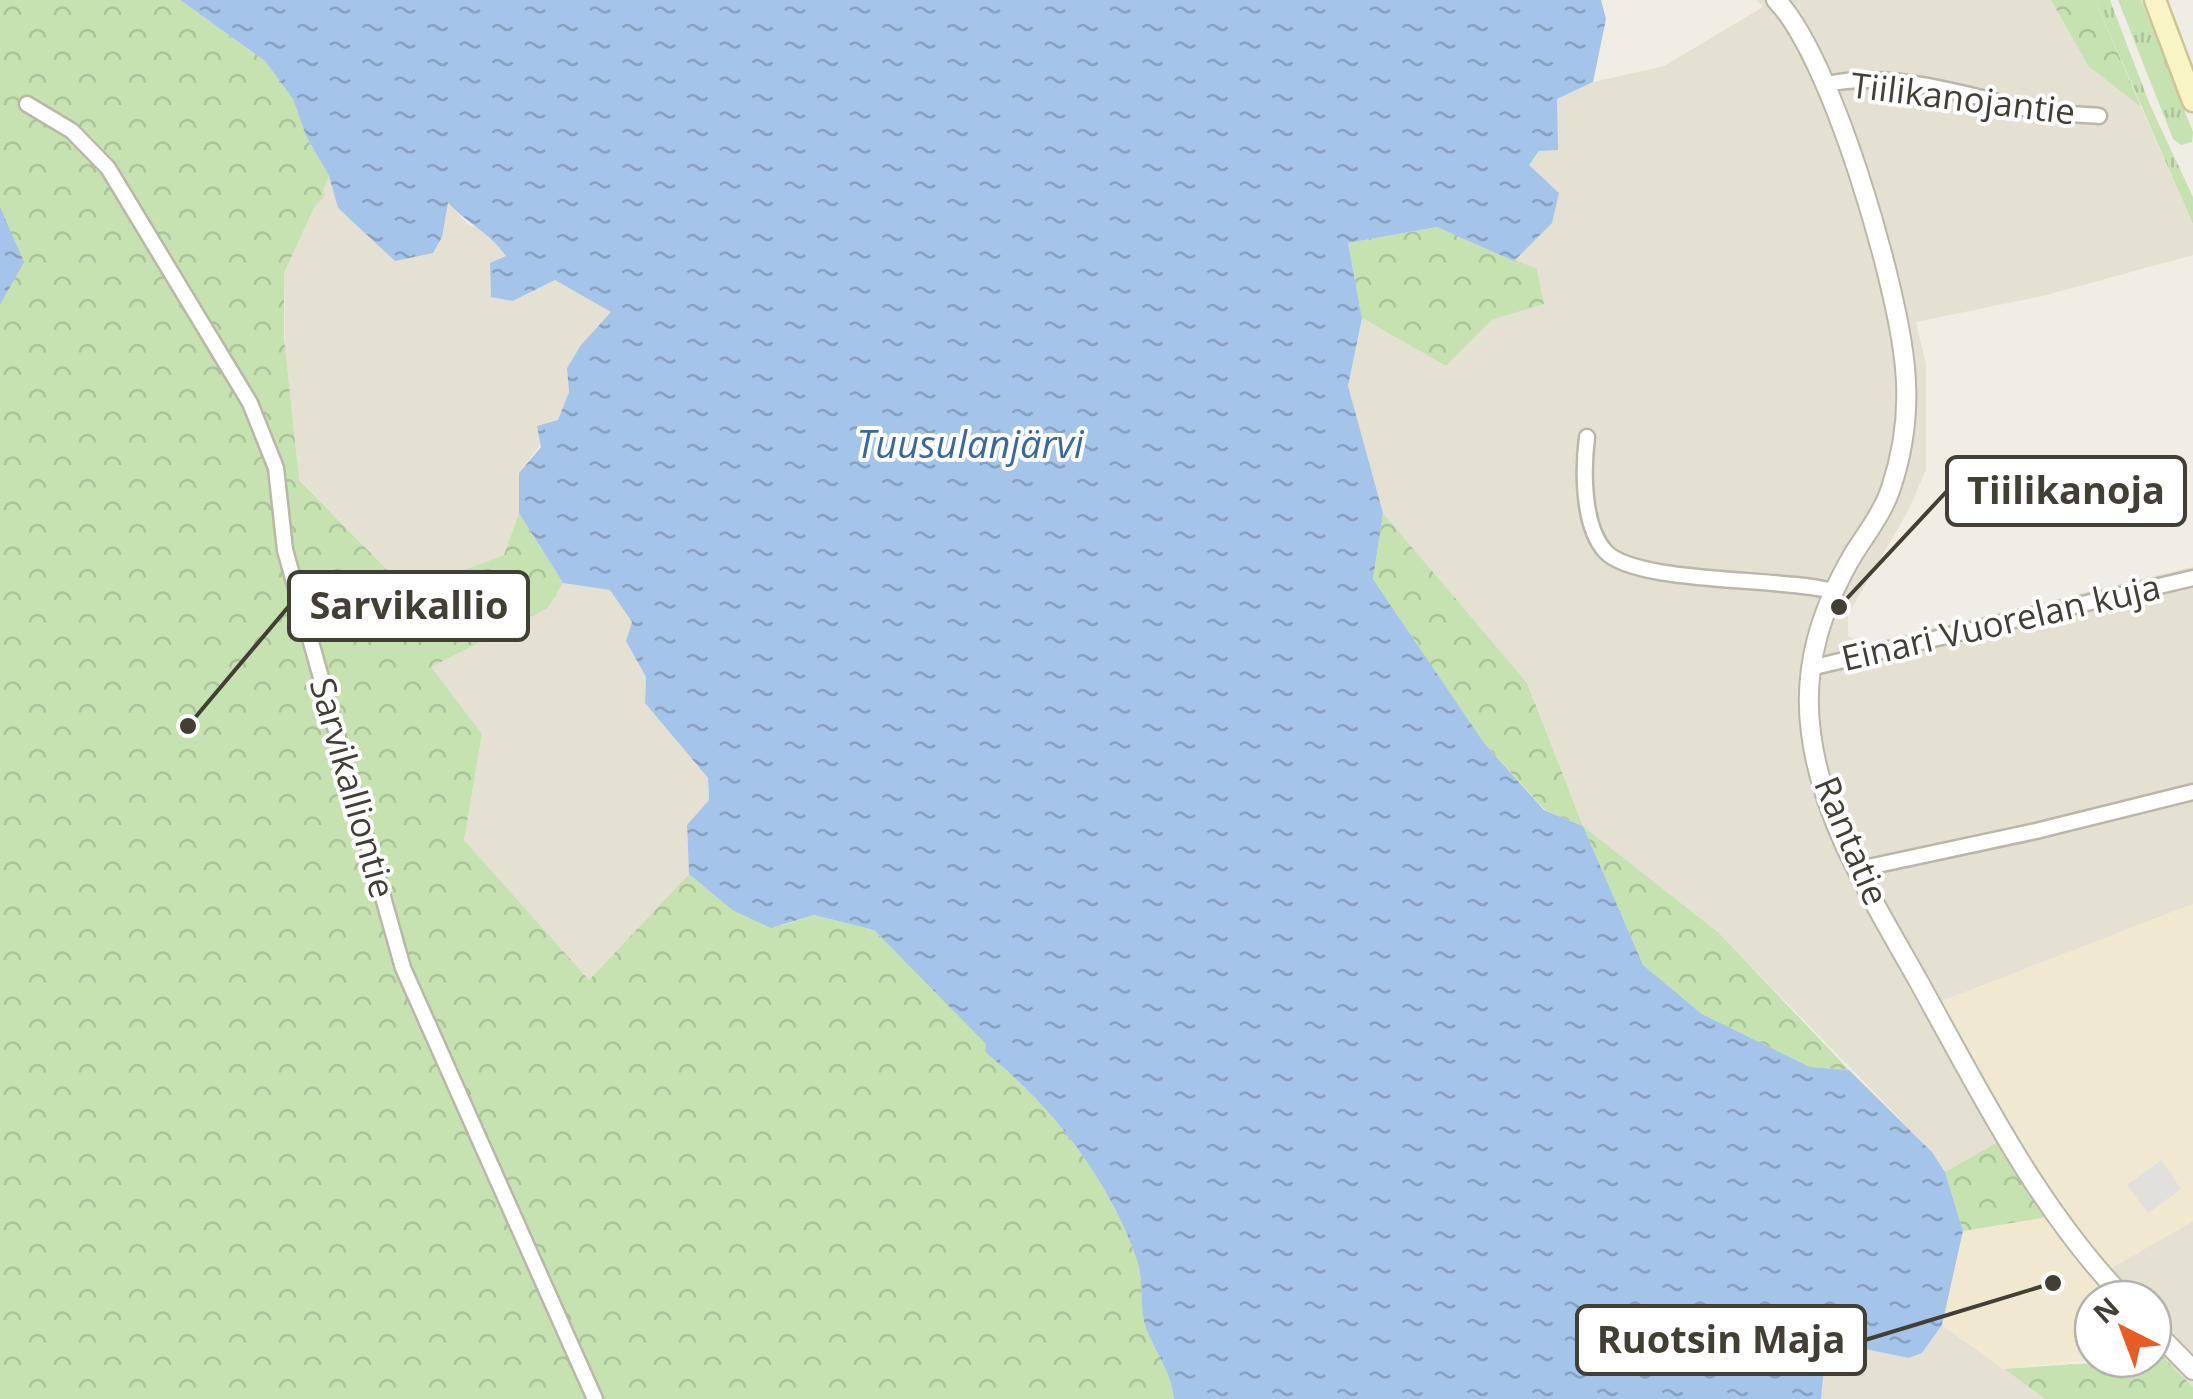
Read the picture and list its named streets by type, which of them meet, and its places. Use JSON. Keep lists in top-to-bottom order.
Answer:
{
  "streets": {
    "street": [
      "Tiilikanojantie",
      "Einari Vuorelan kuja",
      "Sarvikalliontie",
      "Rantatie"
    ]
  },
  "crossings": [
    ["Tiilikanojantie", "Rantatie"],
    ["Einari Vuorelan kuja", "Rantatie"]
  ],
  "water": ["Tuusulanjärvi"],
  "places": ["Tiilikanoja", "Sarvikallio", "Ruotsin Maja"],
  "north": "top left"
}
